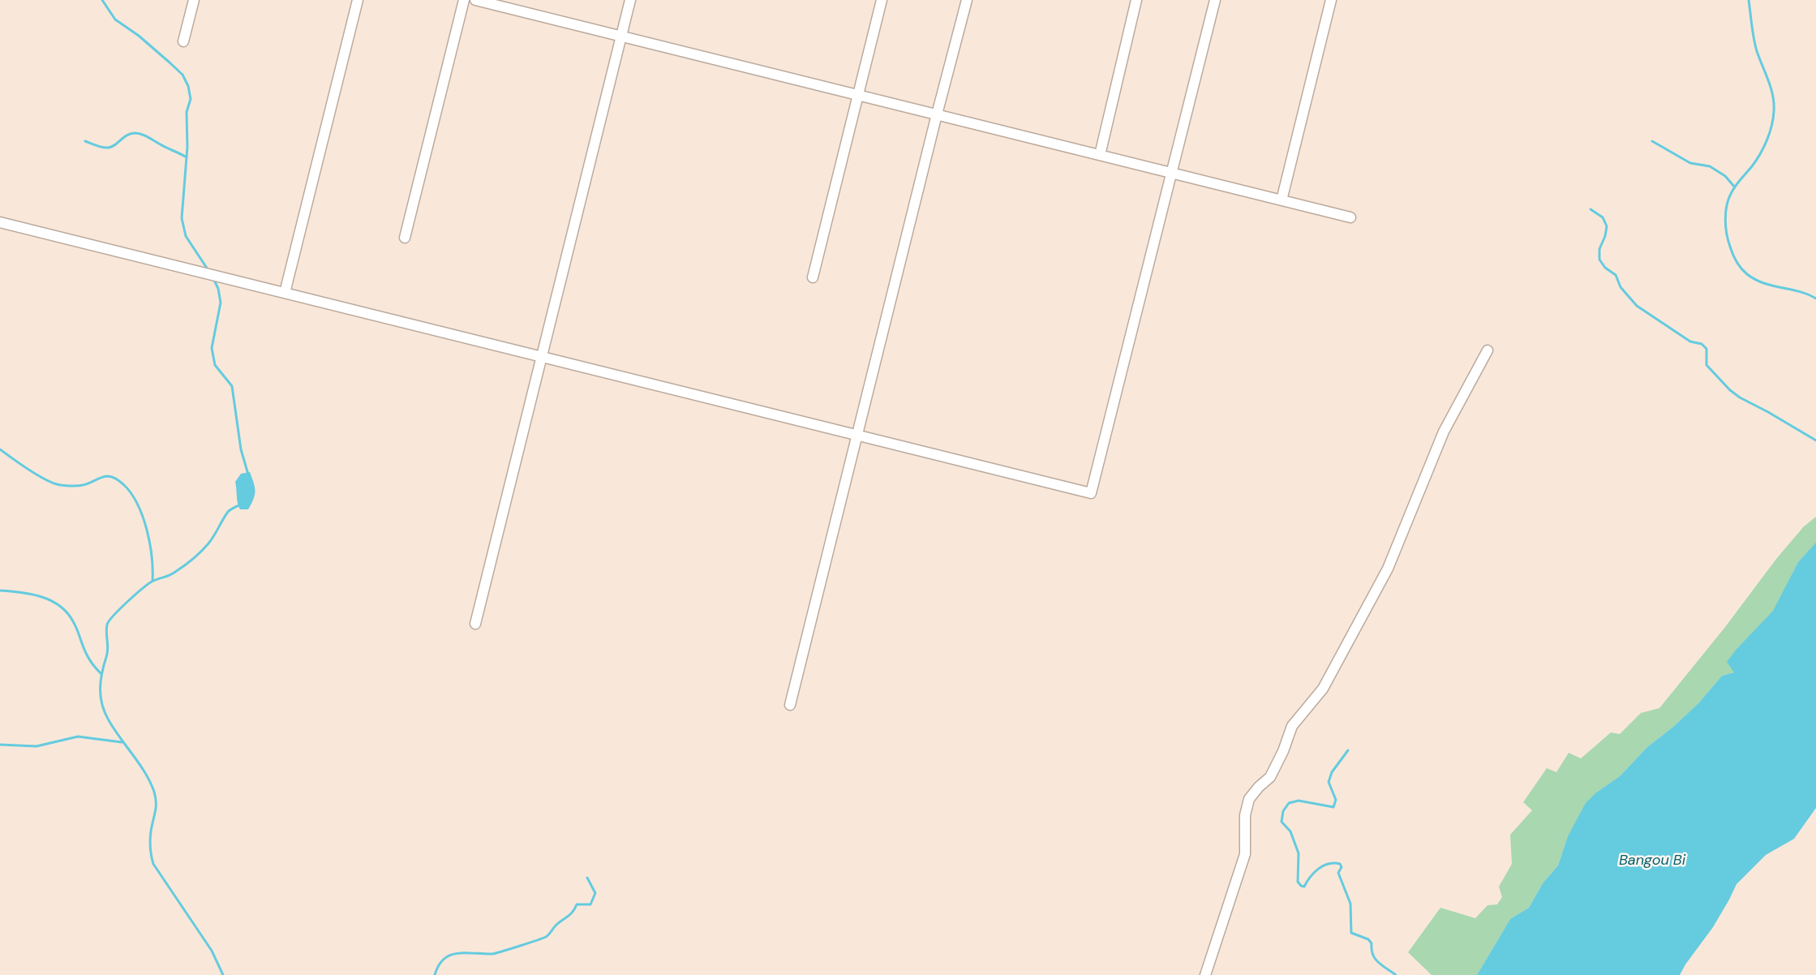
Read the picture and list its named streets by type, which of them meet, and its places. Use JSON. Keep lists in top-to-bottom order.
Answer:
{
  "water": ["Bangou Bi"]
}
